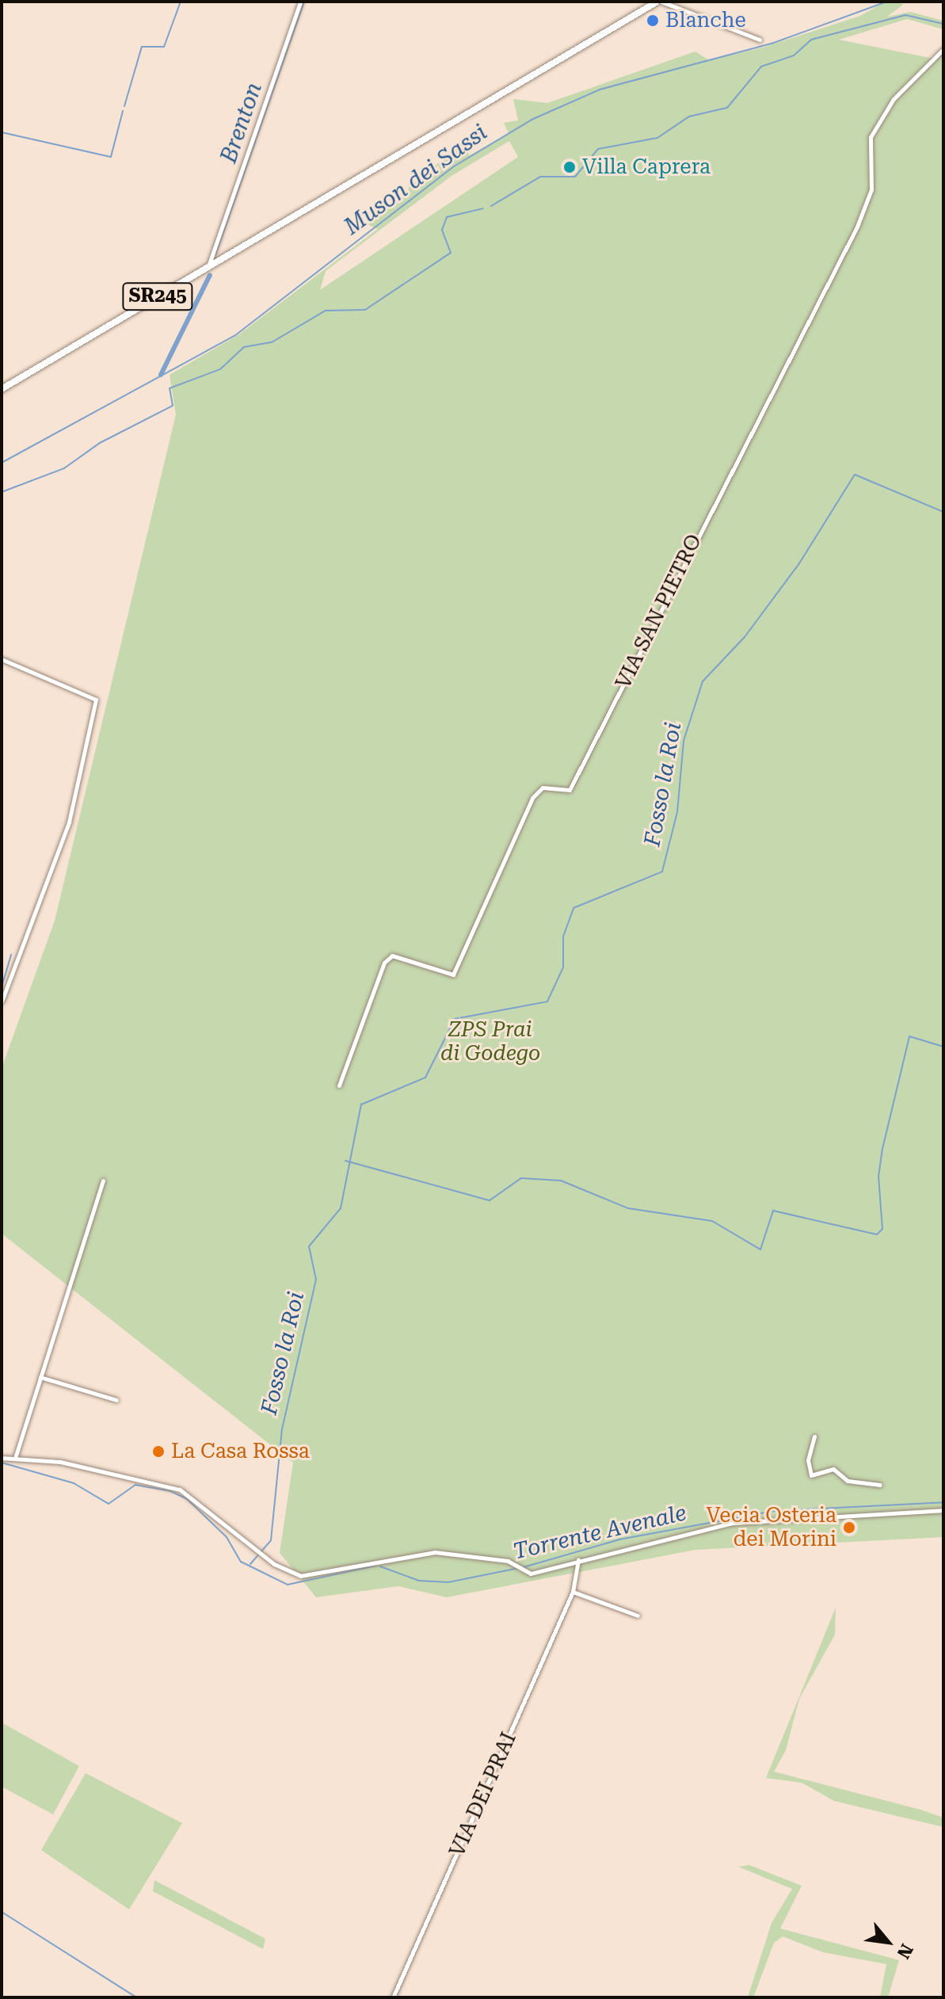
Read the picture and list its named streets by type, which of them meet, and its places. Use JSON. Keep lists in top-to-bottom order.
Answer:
{
  "streets": {
    "main road": ["SR245"],
    "street": ["VIA SAN PIETRO", "VIA DEI PRAI"]
  },
  "water": [
    "Brenton",
    "Muson dei Sassi",
    "Fosso la Roi",
    "Torrente Avenale"
  ],
  "parks": ["ZPS Prai di Godego"],
  "places": [
    "Blanche",
    "Villa Caprera",
    "La Casa Rossa",
    "Vecia Osteria dei Morini"
  ],
  "north": "bottom right"
}
